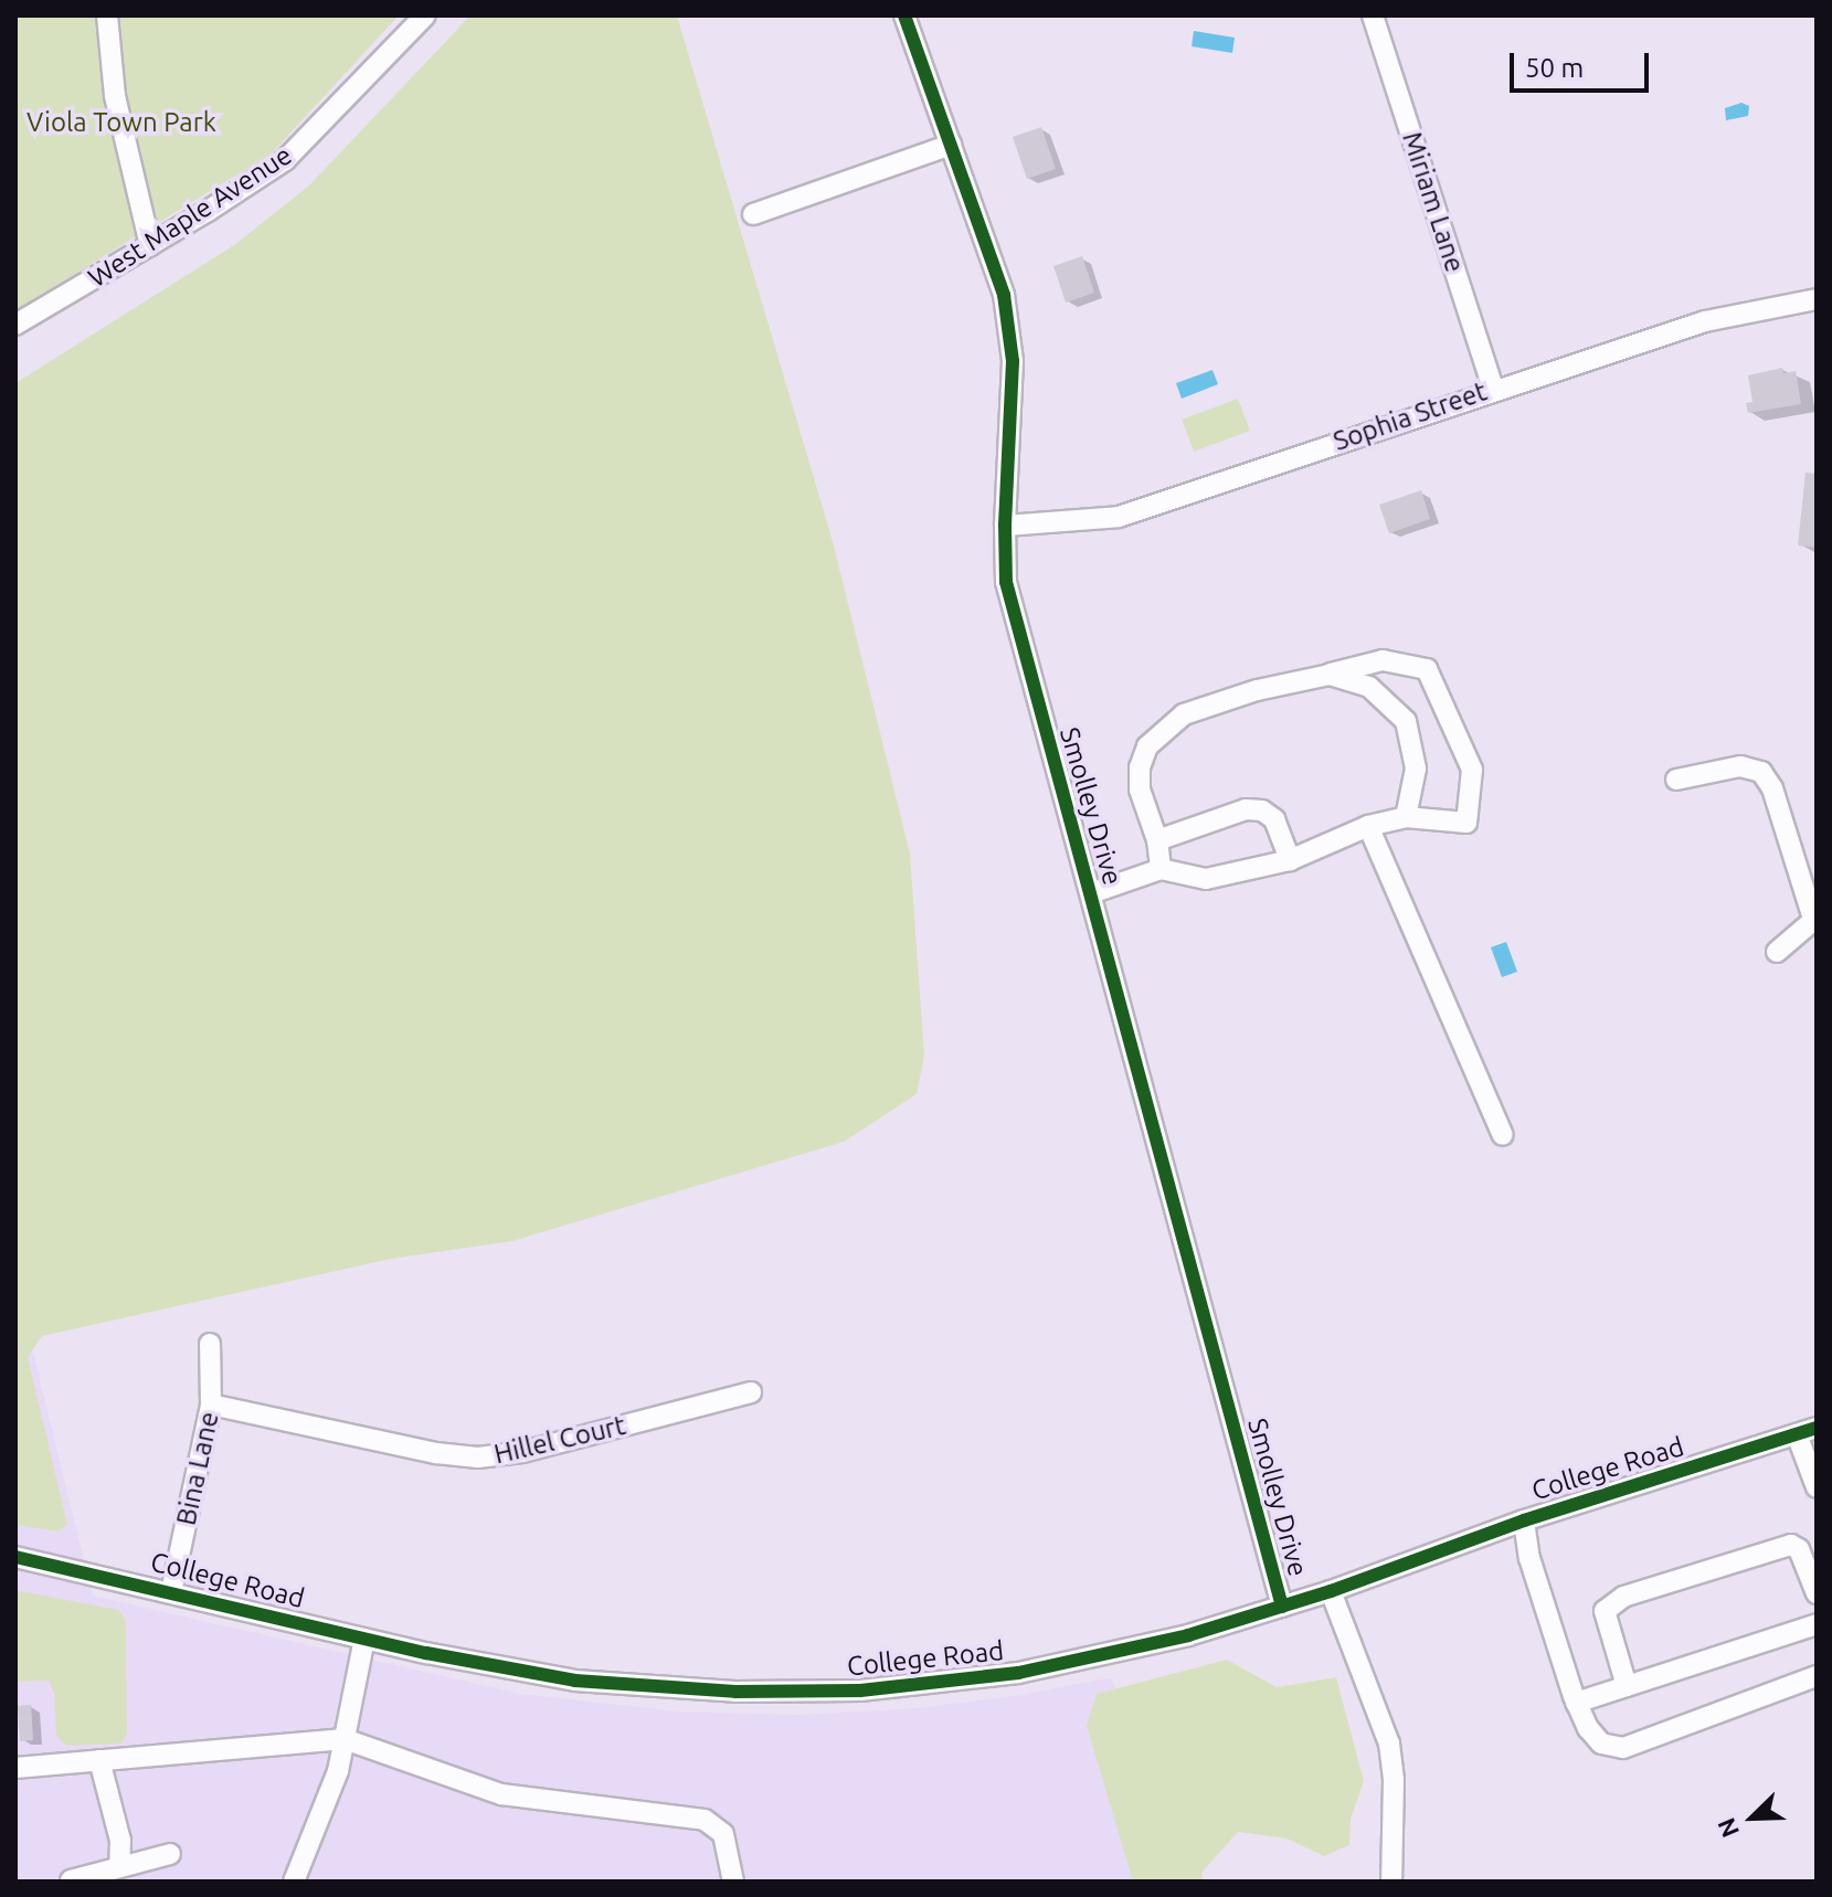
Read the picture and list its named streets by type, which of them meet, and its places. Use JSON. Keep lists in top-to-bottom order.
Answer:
{
  "streets": {
    "street": [
      "Miriam Lane",
      "West Maple Avenue",
      "Sophia Street",
      "Smolley Drive",
      "Hillel Court",
      "Bina Lane",
      "College Road"
    ]
  },
  "crossings": [
    ["Miriam Lane", "Sophia Street"],
    ["Sophia Street", "Smolley Drive"],
    ["Smolley Drive", "College Road"],
    ["Hillel Court", "Bina Lane"],
    ["Bina Lane", "College Road"]
  ],
  "parks": ["Viola Town Park"],
  "scale_bar": "50 m",
  "north": "bottom left"
}
